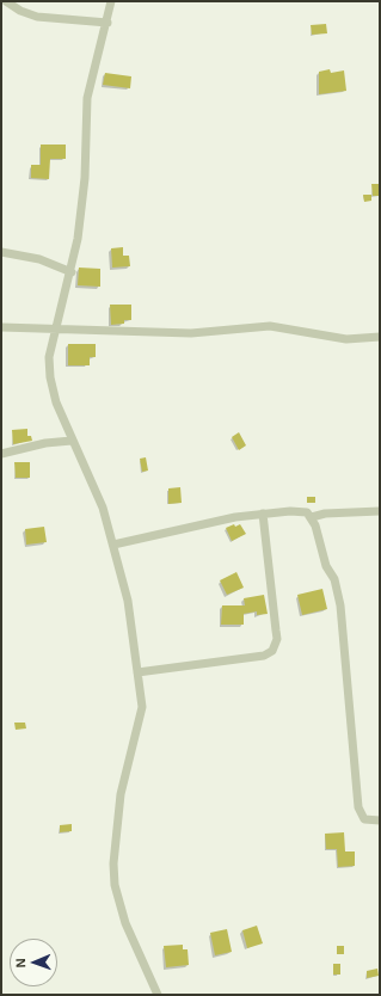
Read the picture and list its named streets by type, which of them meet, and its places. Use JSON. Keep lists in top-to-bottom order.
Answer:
{
  "north": "left"
}
